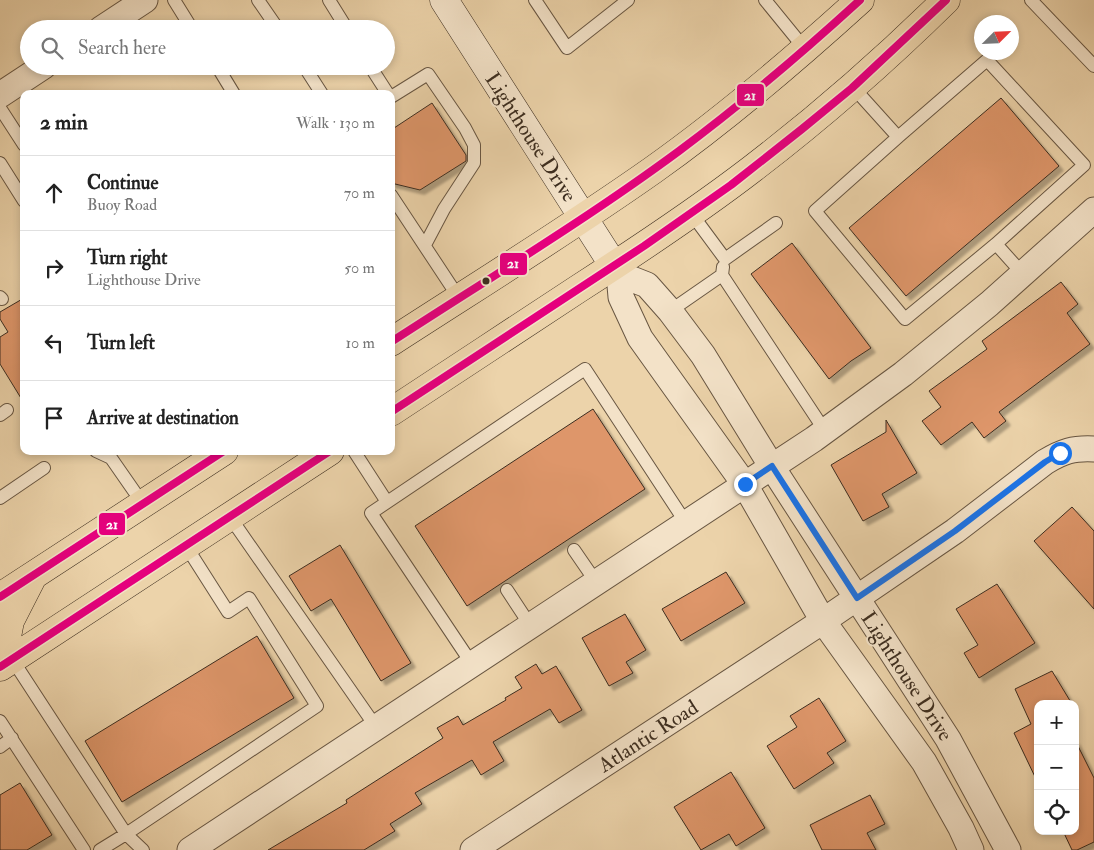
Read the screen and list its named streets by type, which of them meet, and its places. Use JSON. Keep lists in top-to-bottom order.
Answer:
{
  "streets": {
    "street": ["Lighthouse Drive", "Atlantic Road"]
  },
  "crossings": [
    ["Lighthouse Drive", "Atlantic Road"]
  ],
  "lines": ["transit line 21"],
  "north": "top right",
  "page": {
    "search": "Search here",
    "heading": ["2 min", "Walk · 130 m"],
    "list": [
      ["Continue", "Buoy Road", "70 m"],
      ["Turn right", "Lighthouse Drive", "50 m"],
      ["Turn left", "10 m"],
      "Arrive at destination"
    ],
    "map_buttons": ["+", "−"]
  }
}
